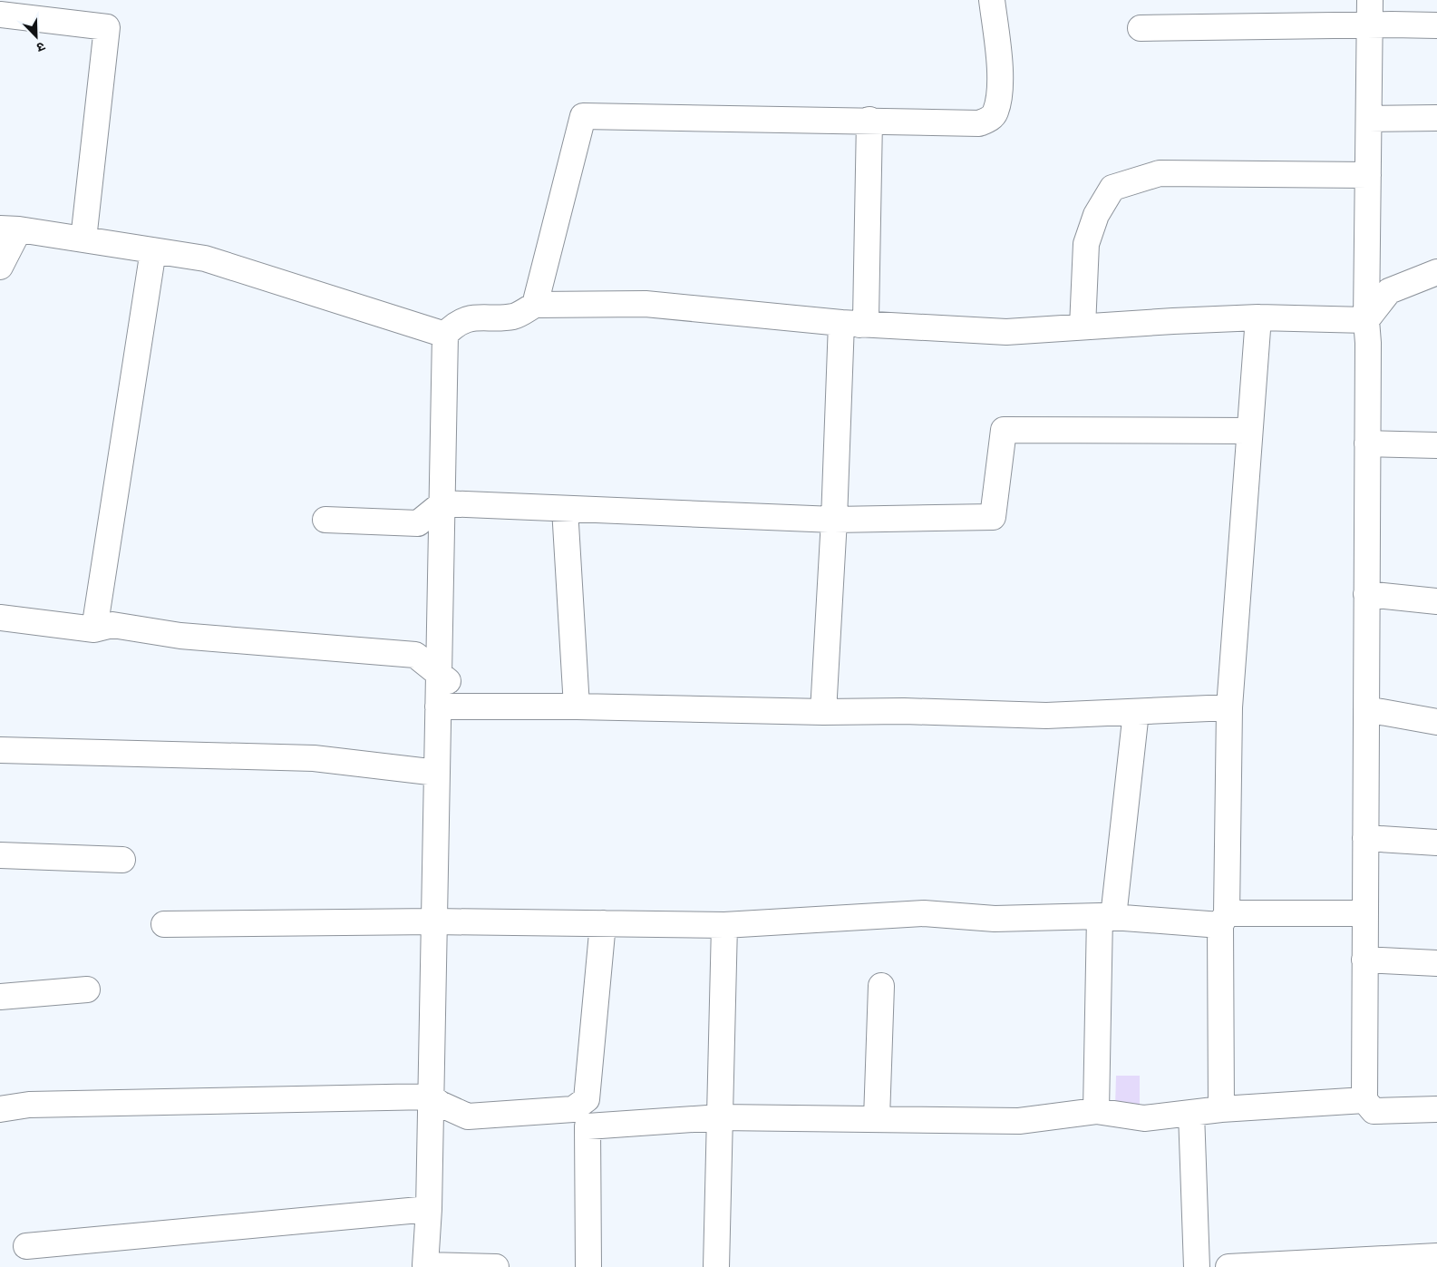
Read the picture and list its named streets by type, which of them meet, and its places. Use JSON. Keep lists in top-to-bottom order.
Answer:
{
  "north": "bottom right"
}
